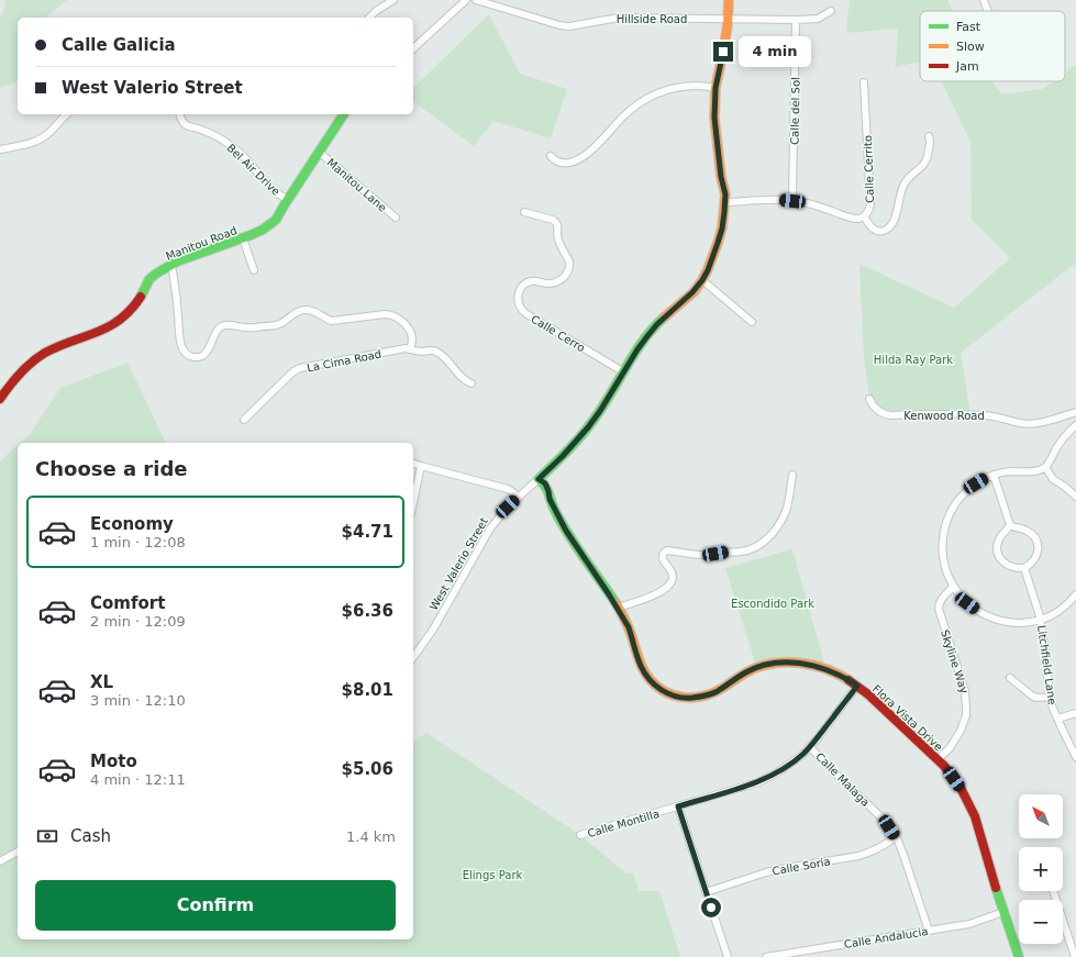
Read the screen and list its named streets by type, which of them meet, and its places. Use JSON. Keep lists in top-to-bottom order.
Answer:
{
  "streets": {
    "street": [
      "Hillside Road",
      "Calle del Sol",
      "Bel Air Drive",
      "Calle Cerrito",
      "Manitou Lane",
      "Manitou Road",
      "Calle Cerro",
      "La Cima Road",
      "Kenwood Road",
      "West Valerio Street",
      "Skyline Way",
      "Litchfield Lane",
      "Flora Vista Drive",
      "Calle Malaga",
      "Calle Montilla",
      "Calle Soria",
      "Calle Andalucia"
    ]
  },
  "crossings": [
    ["Hillside Road", "Calle del Sol"],
    ["Hillside Road", "West Valerio Street"],
    ["Calle del Sol", "Calle Cerrito"],
    ["Bel Air Drive", "Manitou Road"],
    ["Calle Cerrito", "West Valerio Street"],
    ["Manitou Lane", "Manitou Road"],
    ["Calle Cerro", "West Valerio Street"],
    ["West Valerio Street", "Flora Vista Drive"],
    ["Skyline Way", "Flora Vista Drive"],
    ["Flora Vista Drive", "Calle Montilla"],
    ["Flora Vista Drive", "Calle Andalucia"],
    ["Calle Malaga", "Calle Montilla"],
    ["Calle Malaga", "Calle Soria"],
    ["Calle Malaga", "Calle Andalucia"]
  ],
  "parks": ["Hilda Ray Park", "Escondido Park", "Elings Park"],
  "legend": ["Fast", "Slow", "Jam"],
  "north": "top left",
  "page": {
    "banner": ["Calle Galicia", "West Valerio Street"],
    "bubble": "4 min",
    "heading": "Choose a ride",
    "list": [
      {
        "name": "Economy",
        "note": "1 min · 12:08",
        "value": "$4.71"
      },
      {
        "name": "Comfort",
        "note": "2 min · 12:09",
        "value": "$6.36"
      },
      {
        "name": "XL",
        "note": "3 min · 12:10",
        "value": "$8.01"
      },
      {
        "name": "Moto",
        "note": "4 min · 12:11",
        "value": "$5.06"
      }
    ],
    "map_buttons": ["+", "−"],
    "pay": ["Cash", "1.4 km"],
    "buttons": "Confirm"
  }
}
